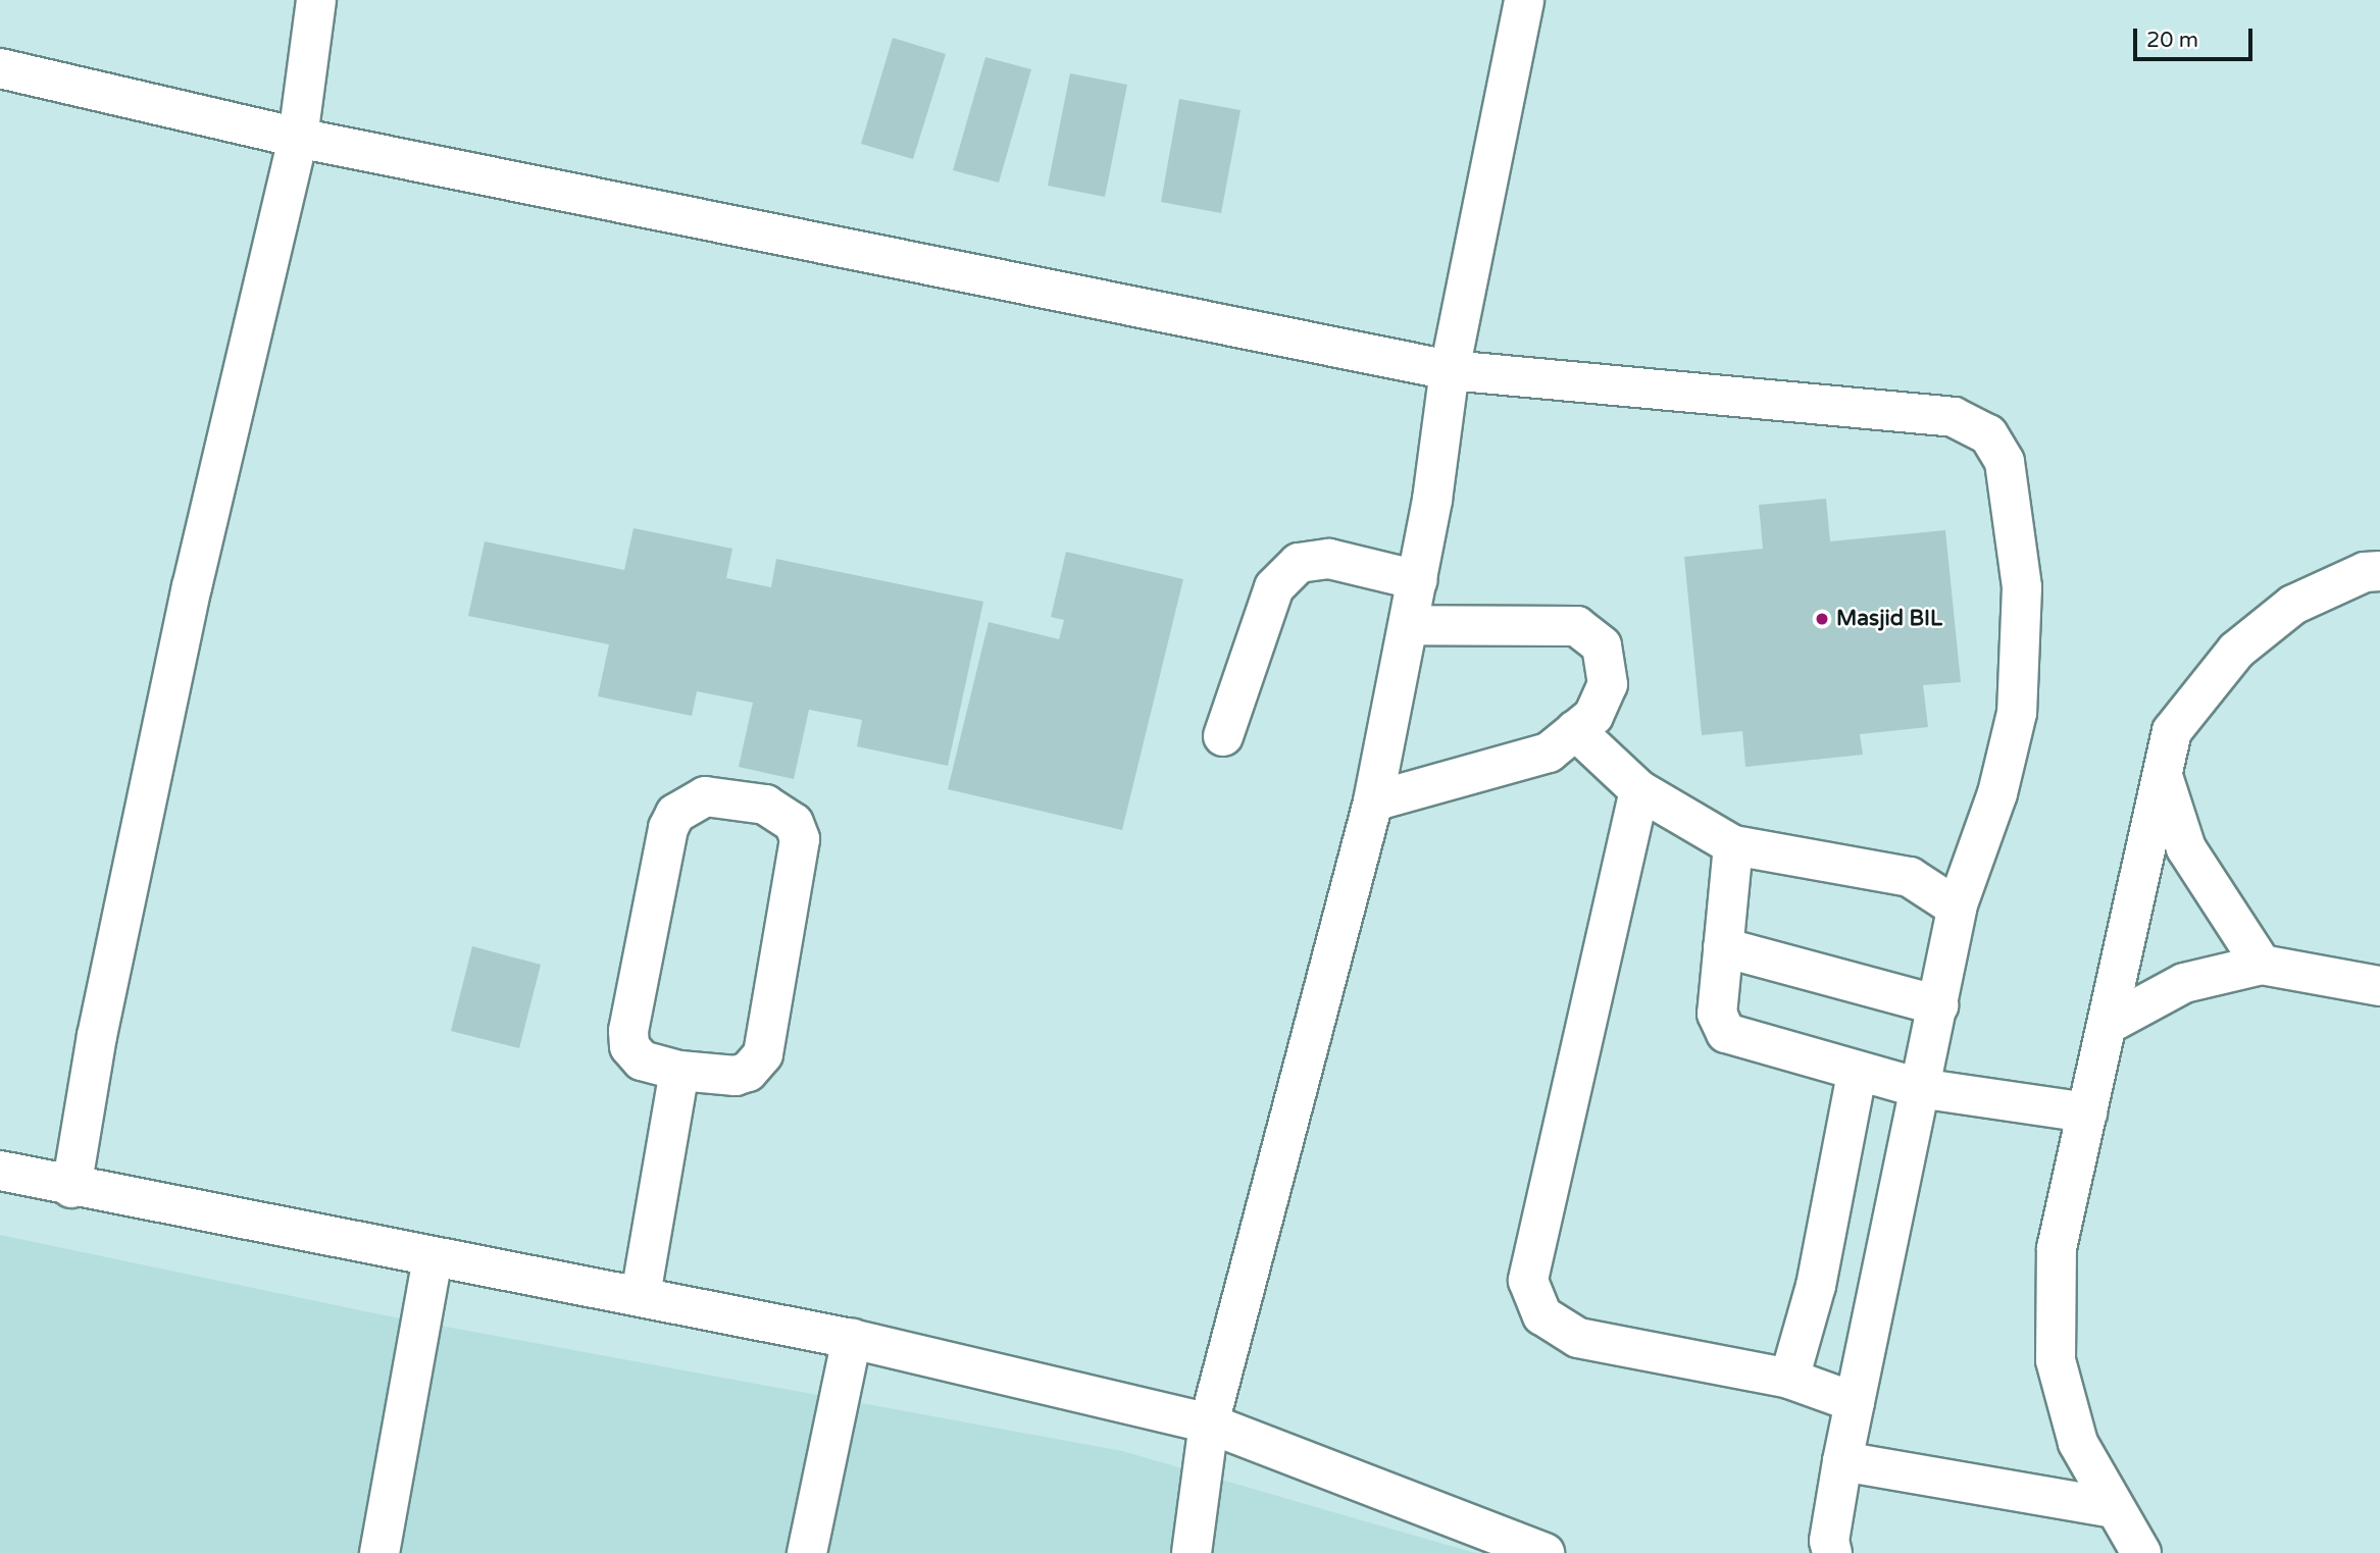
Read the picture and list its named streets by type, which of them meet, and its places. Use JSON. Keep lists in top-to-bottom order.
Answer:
{
  "places": ["Masjid BIL"],
  "scale_bar": "20 m"
}
